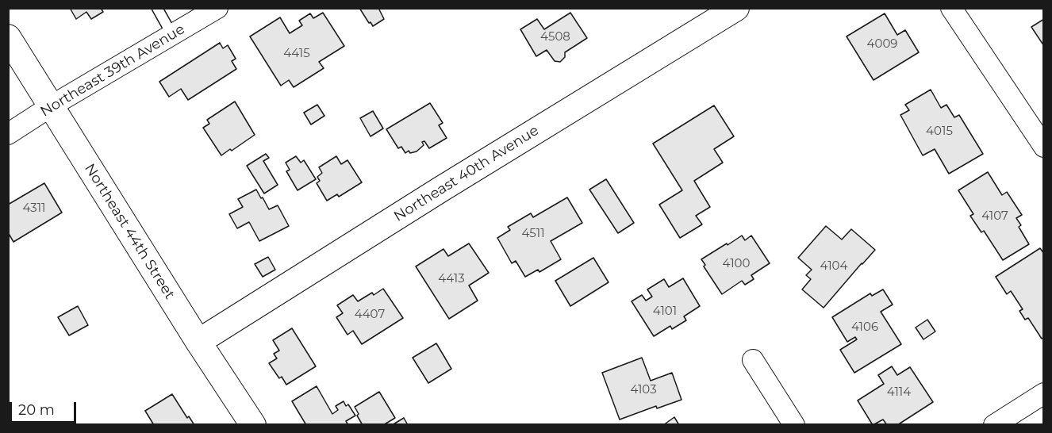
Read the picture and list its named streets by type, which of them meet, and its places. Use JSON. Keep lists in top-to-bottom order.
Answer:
{
  "streets": {
    "street": ["Northeast 39th Avenue", "Northeast 40th Avenue", "Northeast 44th Street"]
  },
  "crossings": [
    ["Northeast 39th Avenue", "Northeast 44th Street"],
    ["Northeast 40th Avenue", "Northeast 44th Street"]
  ],
  "house_numbers": [
    "4508",
    "4009",
    "4415",
    "4015",
    "4311",
    "4107",
    "4511",
    "4100",
    "4104",
    "4413",
    "4101",
    "4407",
    "4106",
    "4103",
    "4114"
  ],
  "scale_bar": "20 m"
}
